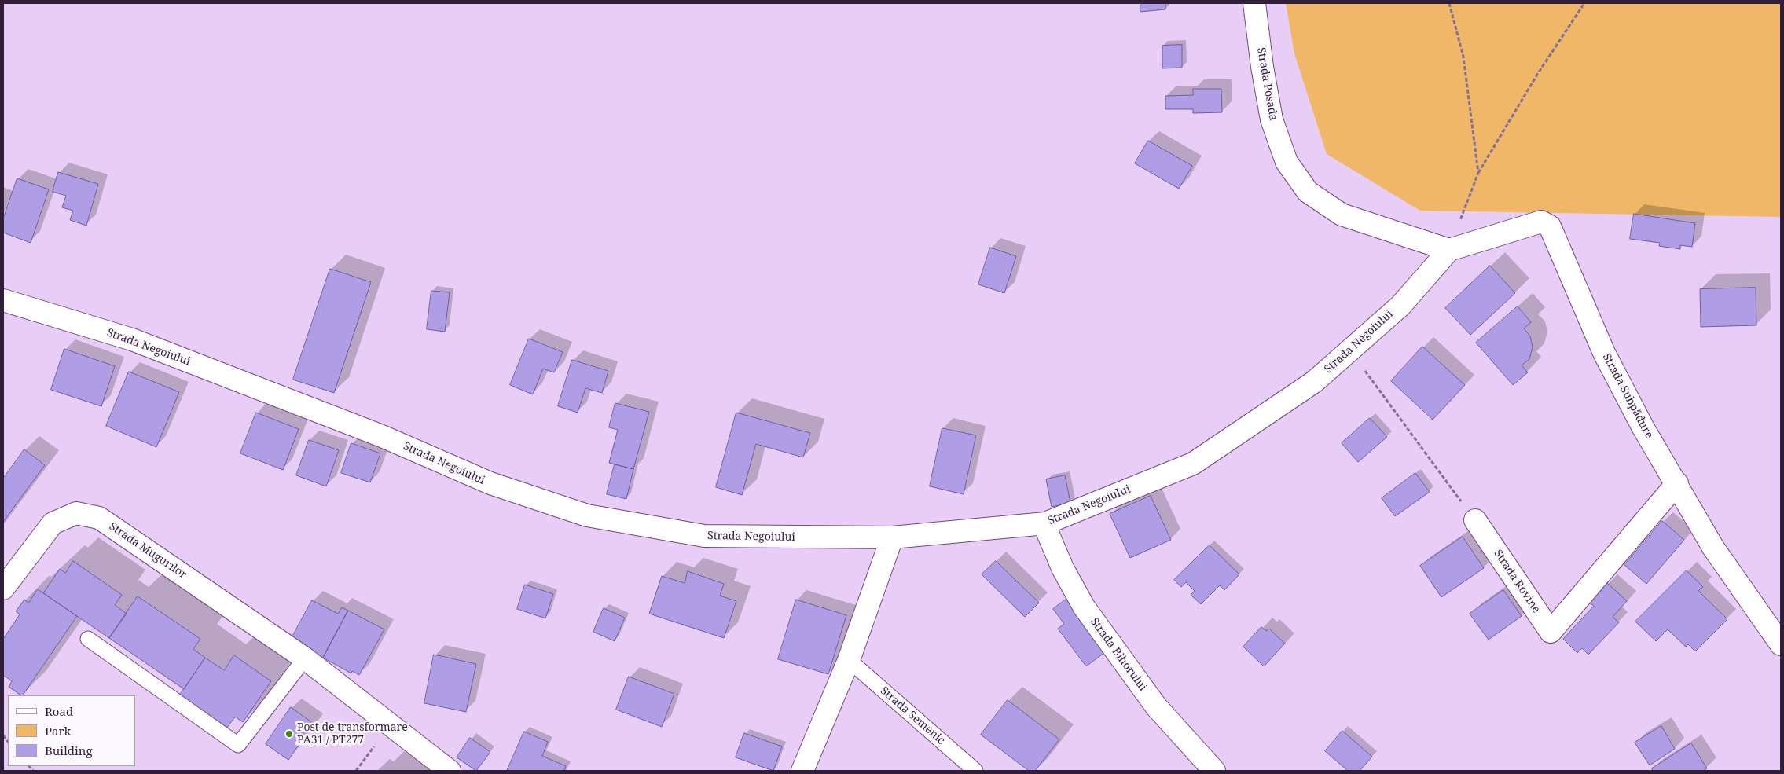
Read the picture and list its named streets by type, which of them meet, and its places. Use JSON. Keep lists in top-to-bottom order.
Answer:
{
  "streets": {
    "street": [
      "Strada Posada",
      "Strada Negoiului",
      "Strada Subpădure",
      "Strada Mugurilor",
      "Strada Rovine",
      "Strada Bihorului"
    ],
    "lane": ["Strada Semenic"]
  },
  "crossings": [
    ["Strada Posada", "Strada Negoiului"],
    ["Strada Posada", "Strada Subpădure"],
    ["Strada Negoiului", "Strada Subpădure"],
    ["Strada Negoiului", "Strada Bihorului"],
    ["Strada Subpădure", "Strada Rovine"]
  ],
  "places": ["Post de transformare PA31 / PT277"],
  "legend": ["Road", "Park", "Building"]
}
